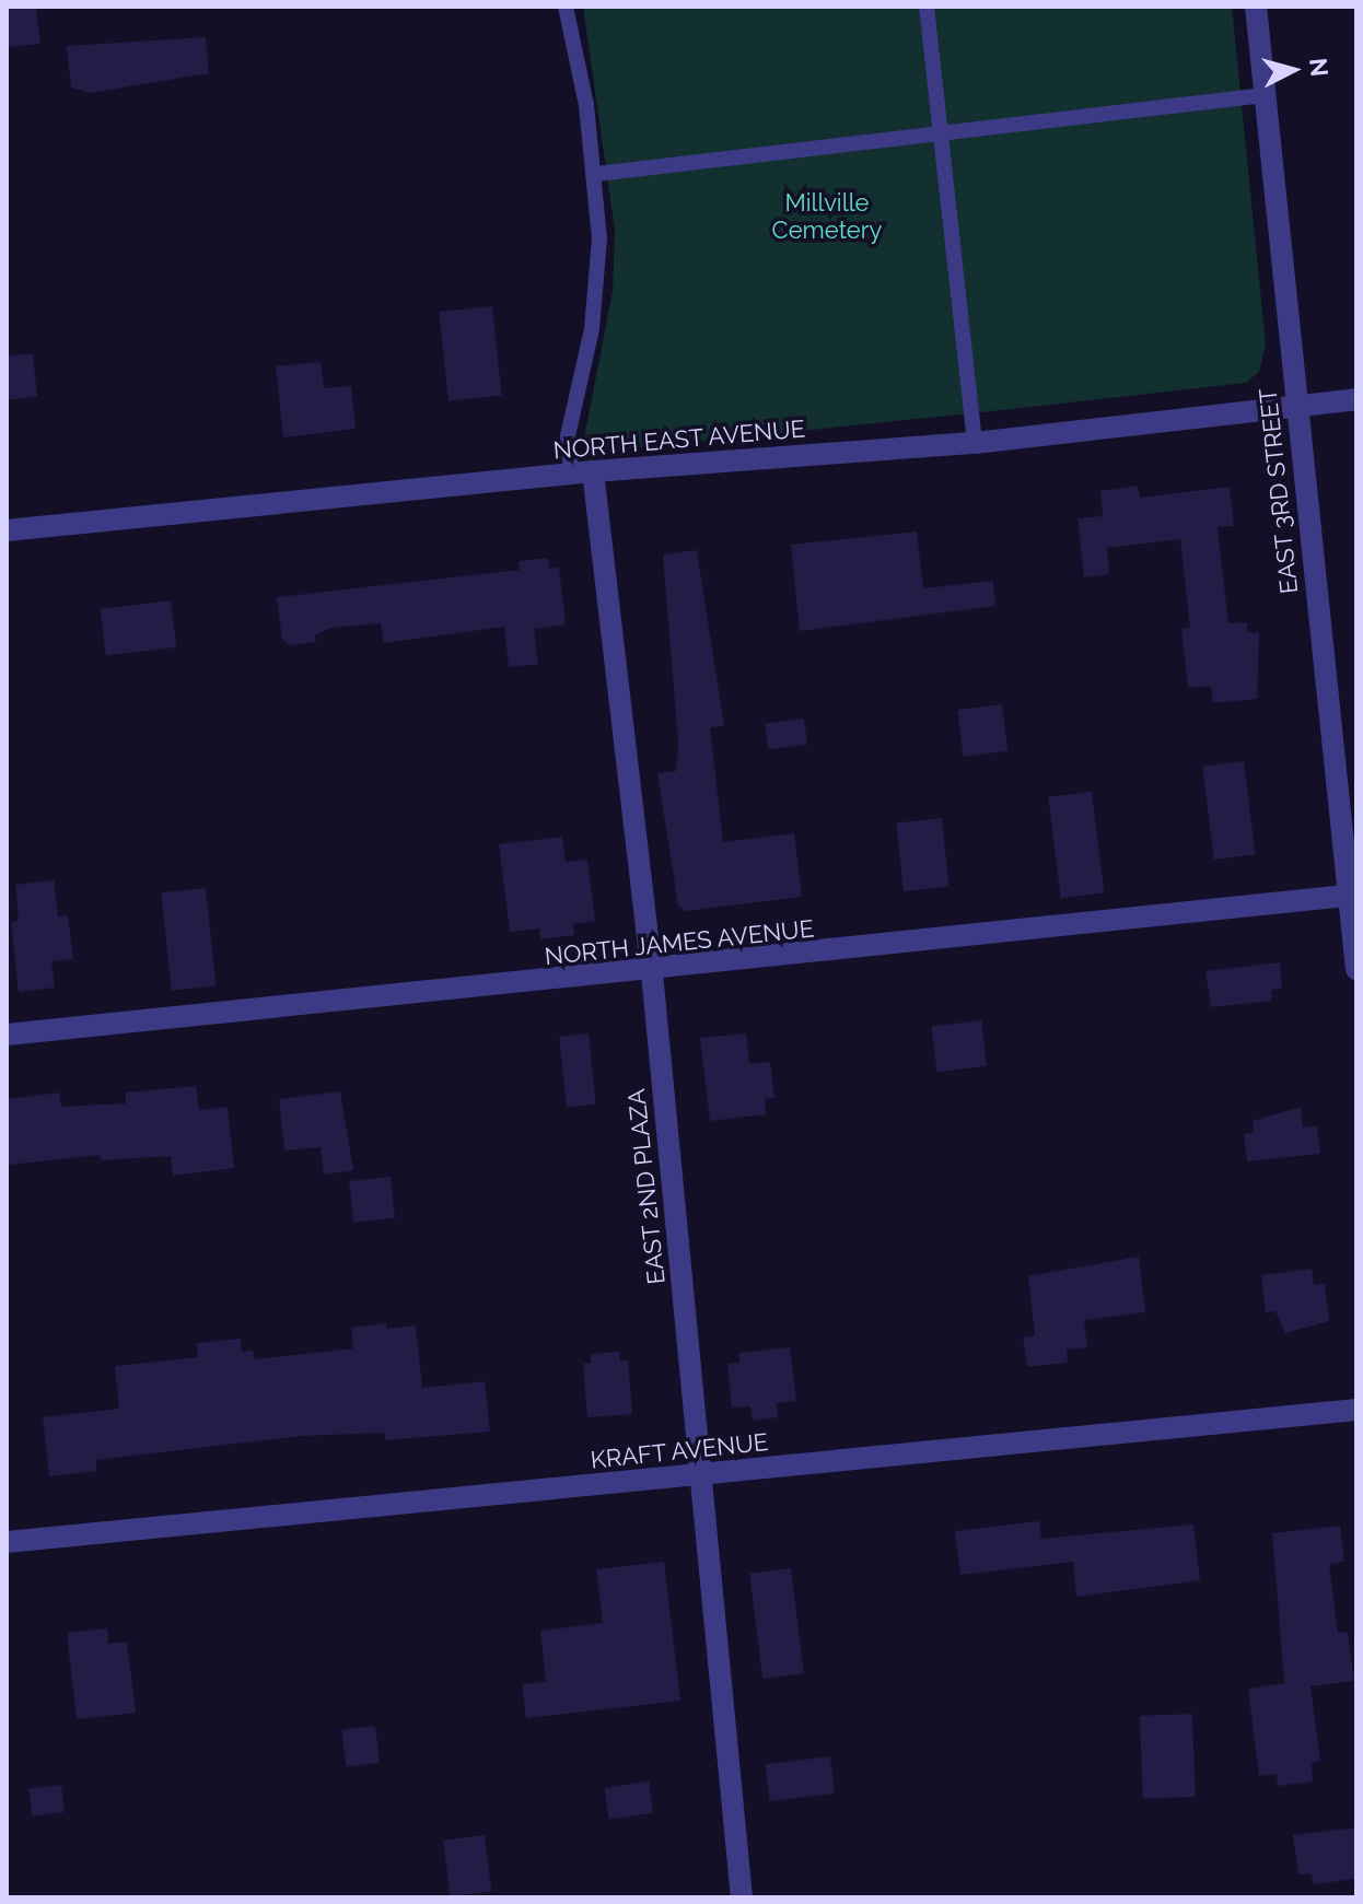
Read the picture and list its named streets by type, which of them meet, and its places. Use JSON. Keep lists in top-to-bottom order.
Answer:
{
  "streets": {
    "street": [
      "NORTH EAST AVENUE",
      "EAST 3RD STREET",
      "NORTH JAMES AVENUE",
      "EAST 2ND PLAZA",
      "KRAFT AVENUE"
    ]
  },
  "crossings": [
    ["NORTH EAST AVENUE", "EAST 3RD STREET"],
    ["NORTH EAST AVENUE", "EAST 2ND PLAZA"],
    ["EAST 3RD STREET", "NORTH JAMES AVENUE"],
    ["NORTH JAMES AVENUE", "EAST 2ND PLAZA"],
    ["EAST 2ND PLAZA", "KRAFT AVENUE"]
  ],
  "parks": ["Millville Cemetery"],
  "north": "right"
}
